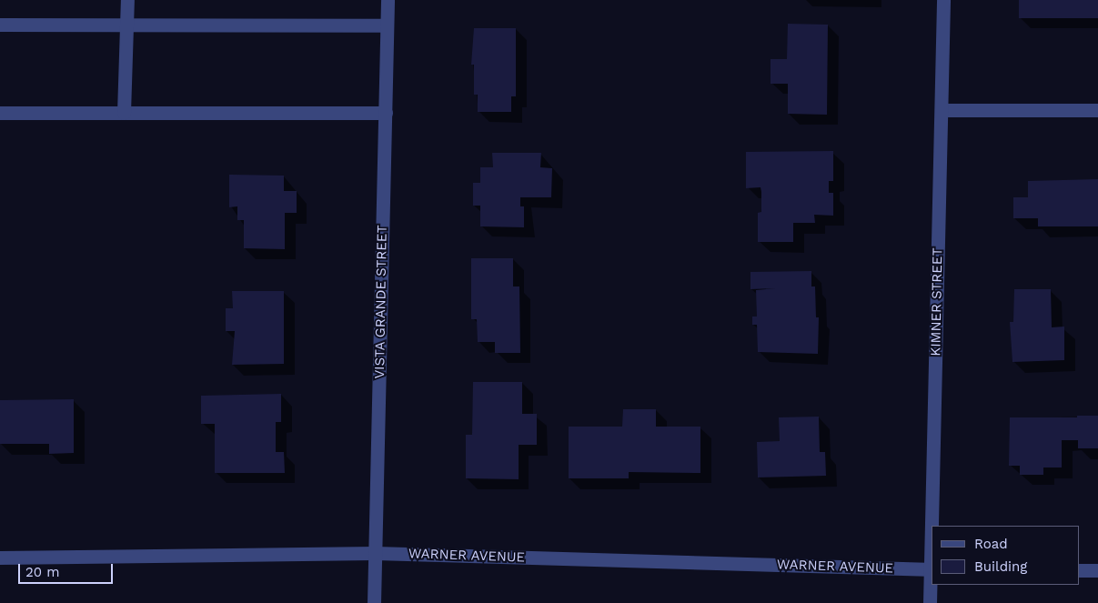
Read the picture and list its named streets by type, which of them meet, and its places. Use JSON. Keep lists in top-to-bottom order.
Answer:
{
  "streets": {
    "street": ["VISTA GRANDE STREET", "KIMNER STREET", "WARNER AVENUE"]
  },
  "crossings": [
    ["VISTA GRANDE STREET", "WARNER AVENUE"],
    ["KIMNER STREET", "WARNER AVENUE"]
  ],
  "legend": ["Road", "Building"],
  "scale_bar": "20 m"
}
